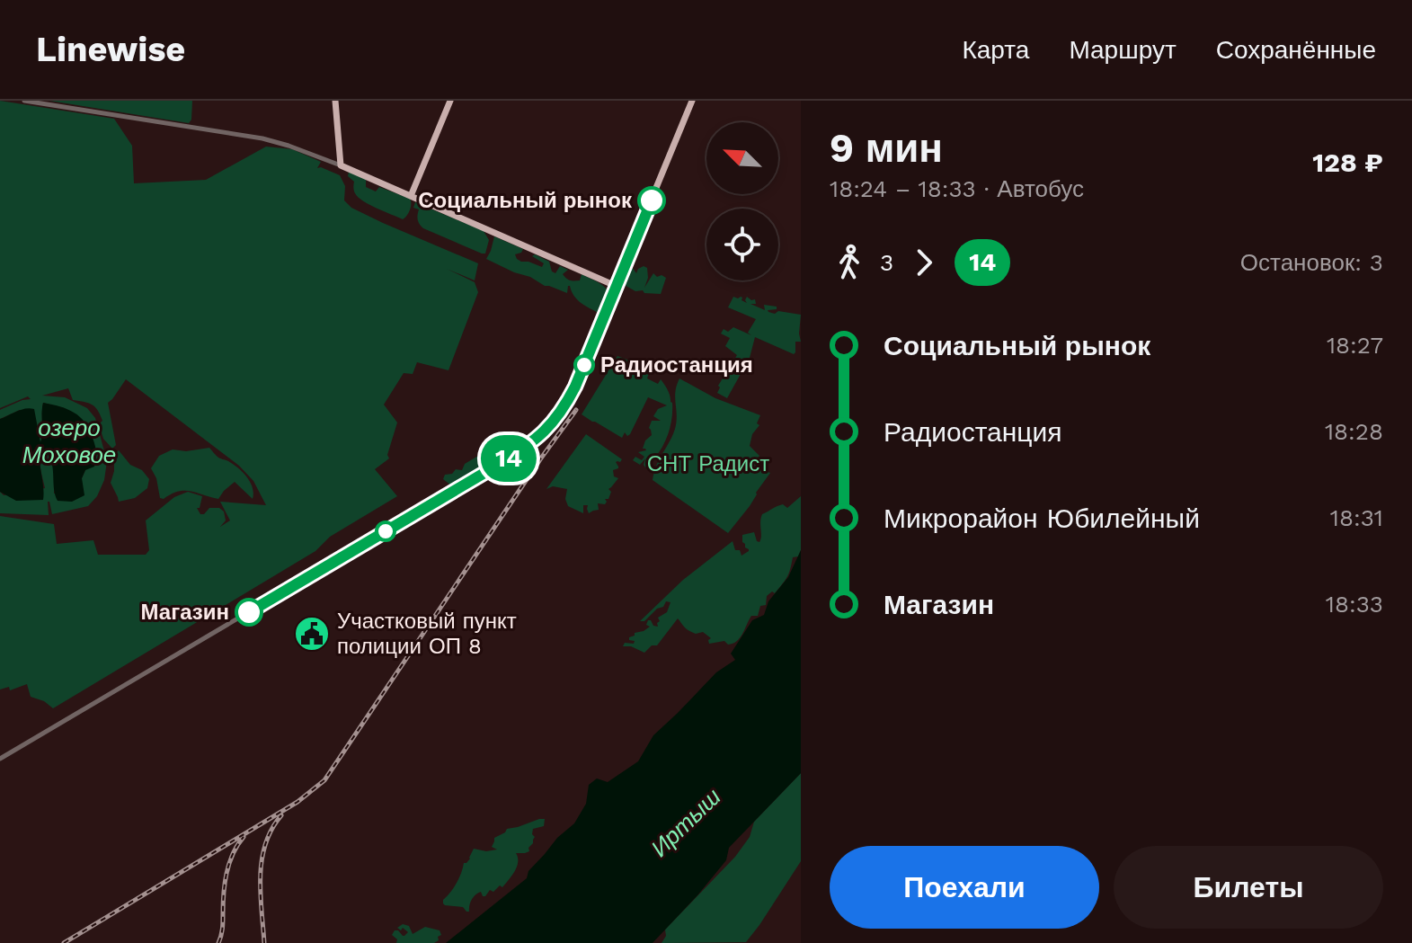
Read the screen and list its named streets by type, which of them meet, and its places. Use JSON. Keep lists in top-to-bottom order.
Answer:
{
  "water": ["озеро Моховое", "Иртыш"],
  "parks": ["СНТ Радист"],
  "places": {
    "other": ["Социальный рынок", "Радиостанция", "Магазин"],
    "public building": ["Участковый пункт полиции ОП 8"]
  },
  "lines": ["bus line 14"],
  "north": "top left",
  "page": {
    "header": "Linewise",
    "nav": ["Карта", "Маршрут", "Сохранённые"],
    "on_map": "14",
    "heading": ["9 мин", "18:24 – 18:33 · Автобус", "128 ₽"],
    "legs": ["3", "14", "Остановок: 3"],
    "list": [
      {
        "name": "Социальный рынок",
        "value": "18:27"
      },
      {
        "name": "Радиостанция",
        "value": "18:28"
      },
      {
        "name": "Микрорайон Юбилейный",
        "value": "18:31"
      },
      {
        "name": "Магазин",
        "value": "18:33"
      }
    ],
    "buttons": ["Поехали", "Билеты"]
  }
}
